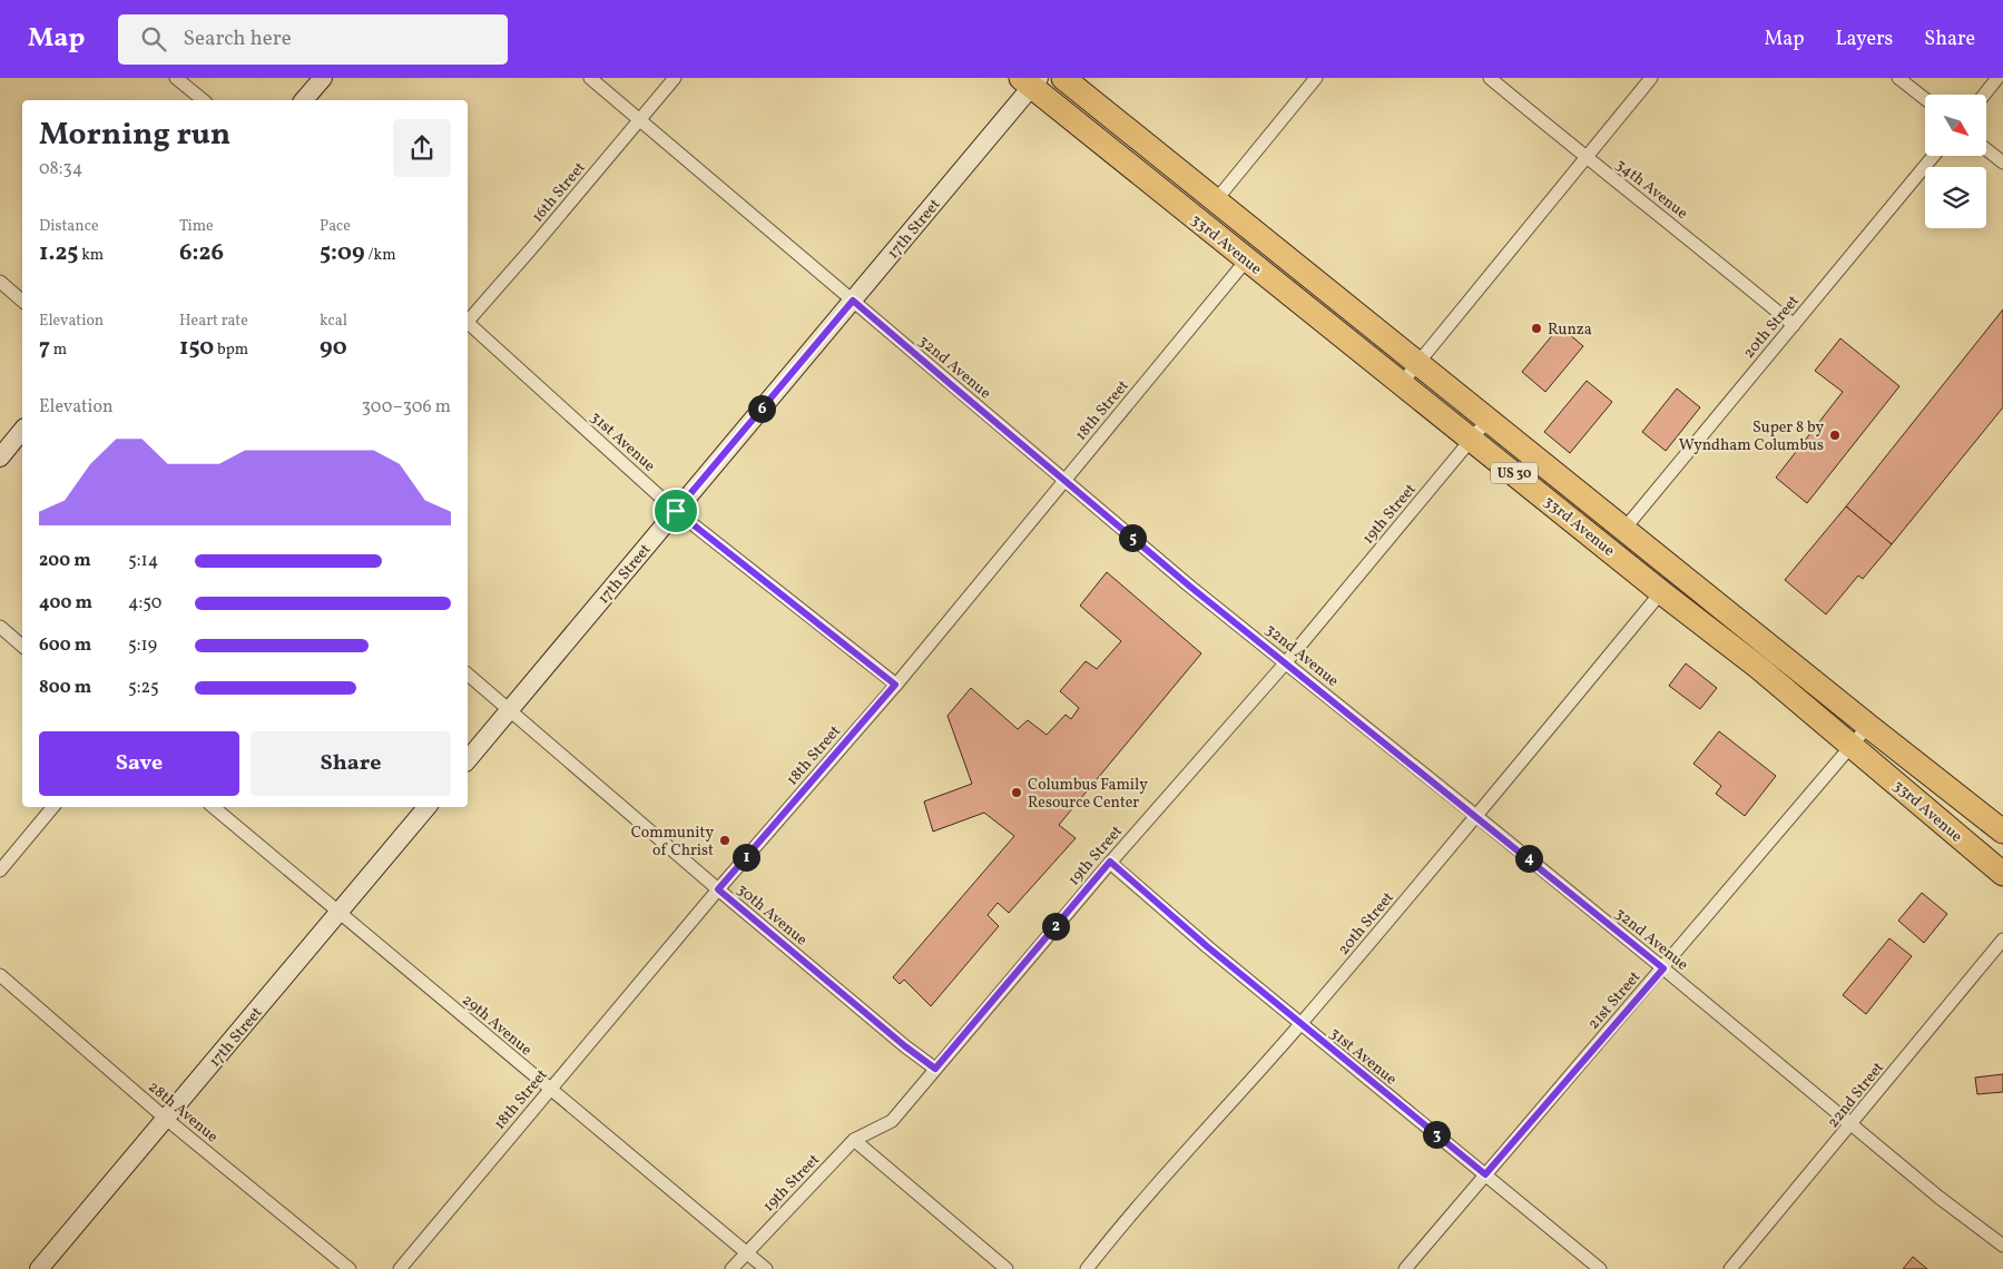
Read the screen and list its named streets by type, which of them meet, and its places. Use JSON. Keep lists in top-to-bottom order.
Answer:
{
  "streets": {
    "highway": ["33rd Avenue", "US 30"],
    "main road": ["17th Street"],
    "street": [
      "34th Avenue",
      "16th Street",
      "20th Street",
      "32nd Avenue",
      "18th Street",
      "31st Avenue",
      "19th Street",
      "30th Avenue",
      "21st Street",
      "29th Avenue",
      "22nd Street",
      "28th Avenue"
    ]
  },
  "crossings": [
    ["34th Avenue", "20th Street"],
    ["16th Street", "32nd Avenue"],
    ["17th Street", "33rd Avenue"],
    ["17th Street", "32nd Avenue"],
    ["17th Street", "31st Avenue"],
    ["17th Street", "30th Avenue"],
    ["17th Street", "29th Avenue"],
    ["17th Street", "28th Avenue"],
    ["33rd Avenue", "20th Street"],
    ["33rd Avenue", "18th Street"],
    ["33rd Avenue", "19th Street"],
    ["33rd Avenue", "21st Street"],
    ["20th Street", "32nd Avenue"],
    ["20th Street", "31st Avenue"],
    ["32nd Avenue", "18th Street"],
    ["32nd Avenue", "19th Street"],
    ["32nd Avenue", "21st Street"],
    ["32nd Avenue", "22nd Street"],
    ["18th Street", "31st Avenue"],
    ["18th Street", "30th Avenue"],
    ["18th Street", "29th Avenue"],
    ["31st Avenue", "19th Street"],
    ["31st Avenue", "21st Street"],
    ["19th Street", "30th Avenue"],
    ["19th Street", "29th Avenue"]
  ],
  "places": [
    "Runza",
    "Super 8 by Wyndham Columbus",
    "Columbus Family Resource Center",
    "Community of Christ"
  ],
  "north": "bottom right",
  "page": {
    "header": "Map",
    "search": "Search here",
    "nav": ["Map", "Layers", "Share"],
    "heading": ["Morning run", "08:34"],
    "stats": [
      ["Distance", "1.25 km"],
      ["Time", "6:26"],
      ["Pace", "5:09 /km"],
      ["Elevation", "7 m"],
      ["Heart rate", "150 bpm"],
      ["kcal", "90"]
    ],
    "chart": ["Elevation", "300–306 m"],
    "pins": [
      "6",
      "5",
      "1",
      "4",
      "2",
      "3"
    ],
    "list": [
      {
        "name": "200 m",
        "note": "5:14"
      },
      {
        "name": "400 m",
        "note": "4:50"
      },
      {
        "name": "600 m",
        "note": "5:19"
      },
      {
        "name": "800 m",
        "note": "5:25"
      }
    ],
    "buttons": ["Save", "Share"]
  }
}
